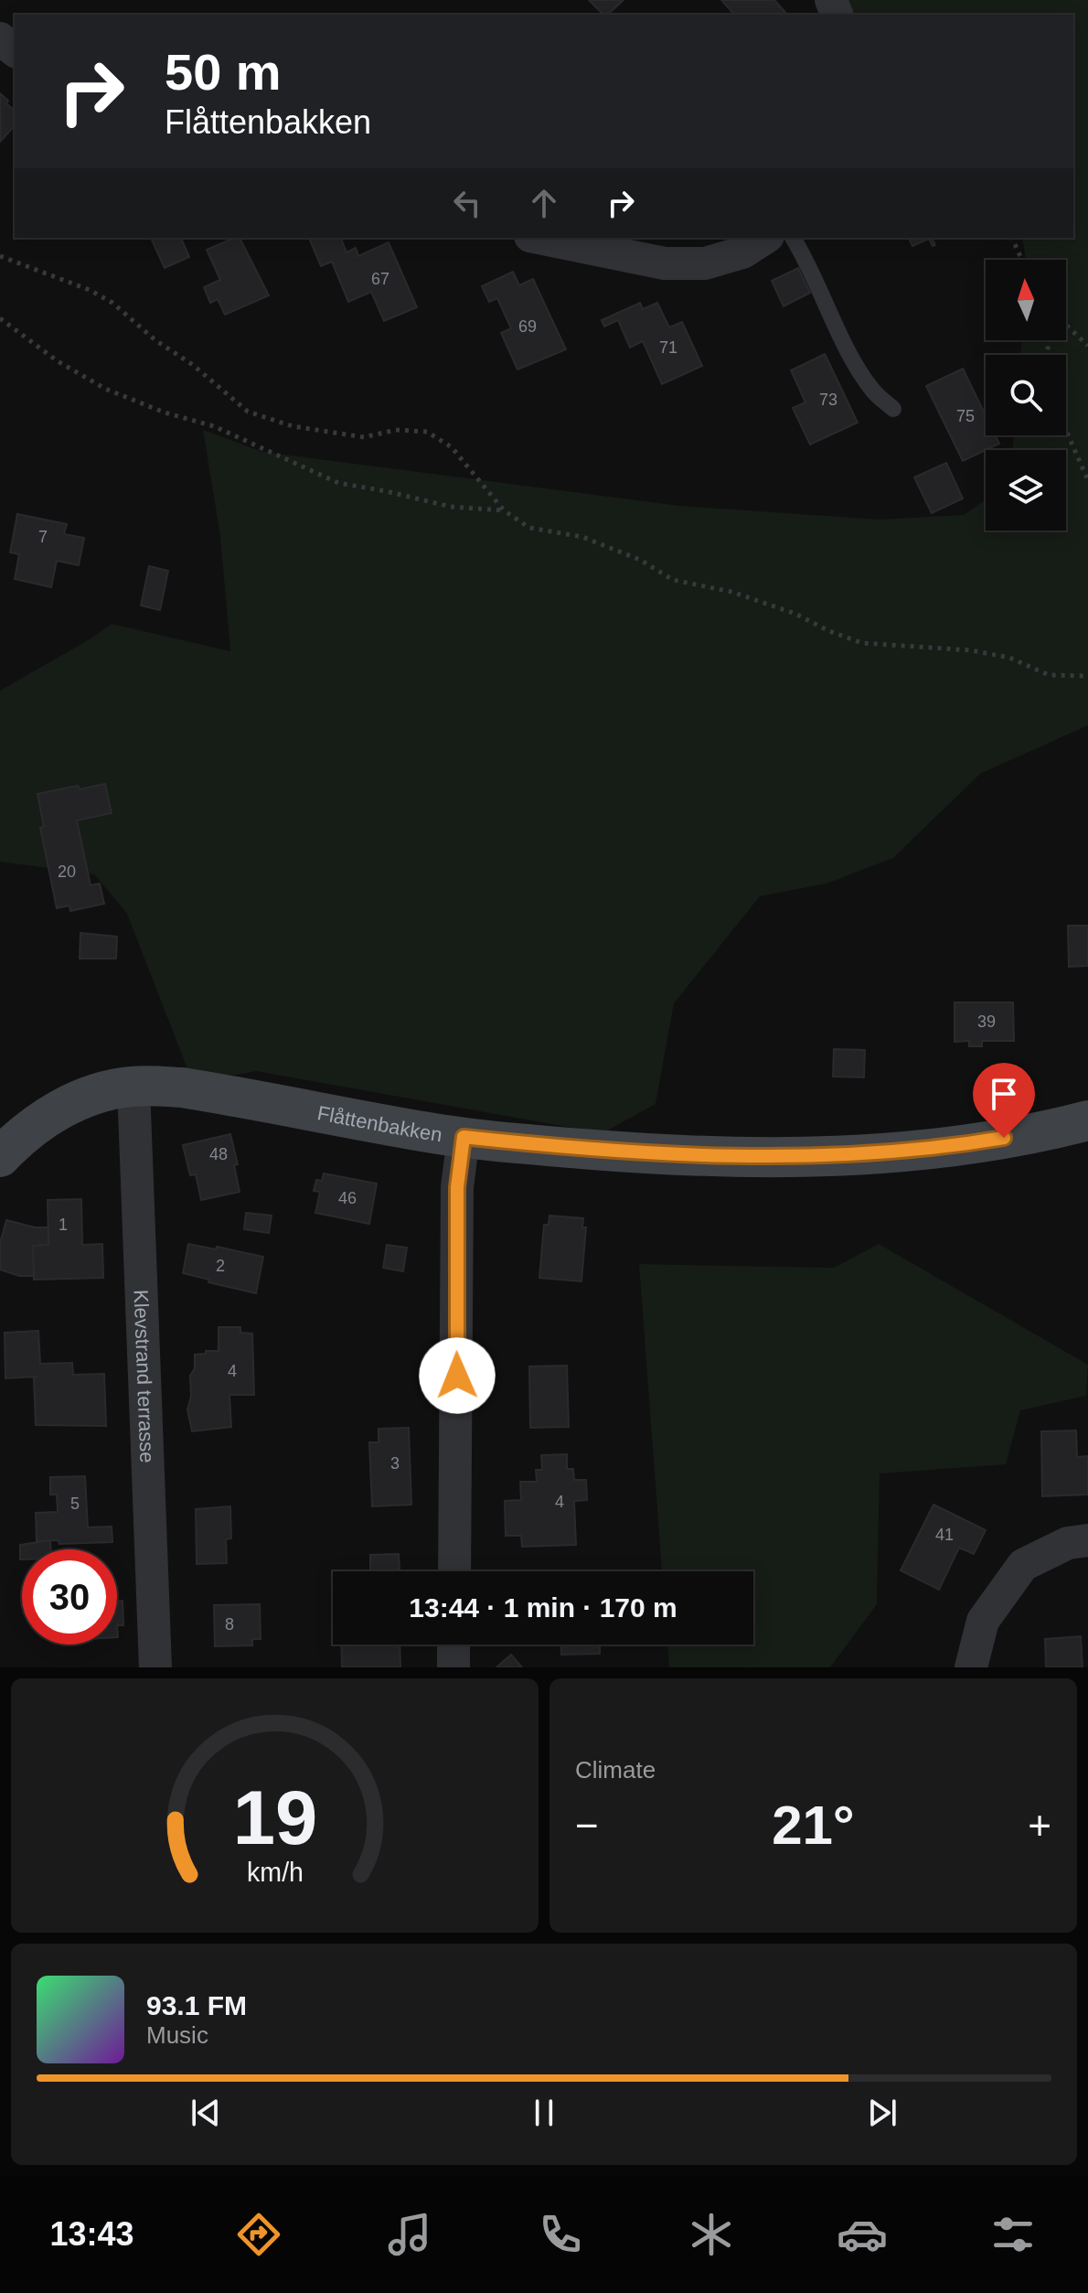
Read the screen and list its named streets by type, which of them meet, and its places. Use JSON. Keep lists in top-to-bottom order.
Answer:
{
  "streets": {
    "main road": ["Flåttenbakken"],
    "street": ["Klevstrand terrasse"]
  },
  "crossings": [
    ["Flåttenbakken", "Klevstrand terrasse"]
  ],
  "house_numbers": [
    "67",
    "69",
    "71",
    "73",
    "75",
    "7",
    "20",
    "39",
    "48",
    "46",
    "1",
    "2",
    "4",
    "3",
    "4",
    "5",
    "41",
    "8"
  ],
  "north": "top",
  "page": {
    "turn": ["50 m", "Flåttenbakken"],
    "limit": "30",
    "trip": "13:44 · 1 min · 170 m",
    "tile": "Climate",
    "heat": ["−", "21°", "+"],
    "song": ["93.1 FM", "Music"],
    "tabs": "13:43",
    "gauge": ["19", "km/h"]
  }
}
